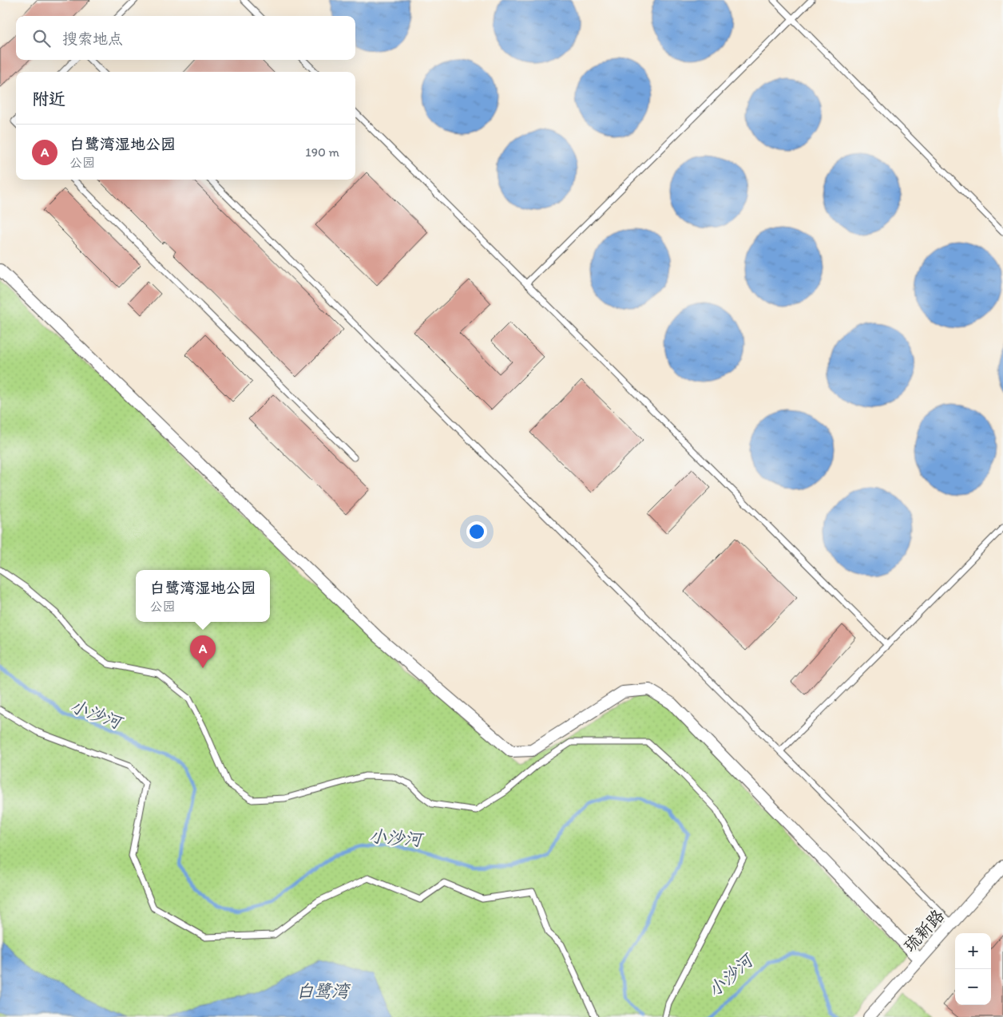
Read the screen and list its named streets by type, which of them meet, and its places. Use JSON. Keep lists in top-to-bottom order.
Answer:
{
  "streets": {
    "street": ["琉新路"]
  },
  "water": ["小沙河", "白鹭湾"],
  "page": {
    "search": "搜索地点",
    "heading": "附近",
    "list": [
      {
        "mark": "A",
        "name": "白鹭湾湿地公园",
        "note": "公园",
        "value": "190 m"
      }
    ],
    "popup": ["白鹭湾湿地公园", "公园"],
    "pins": "A",
    "map_buttons": ["+", "−"]
  }
}
